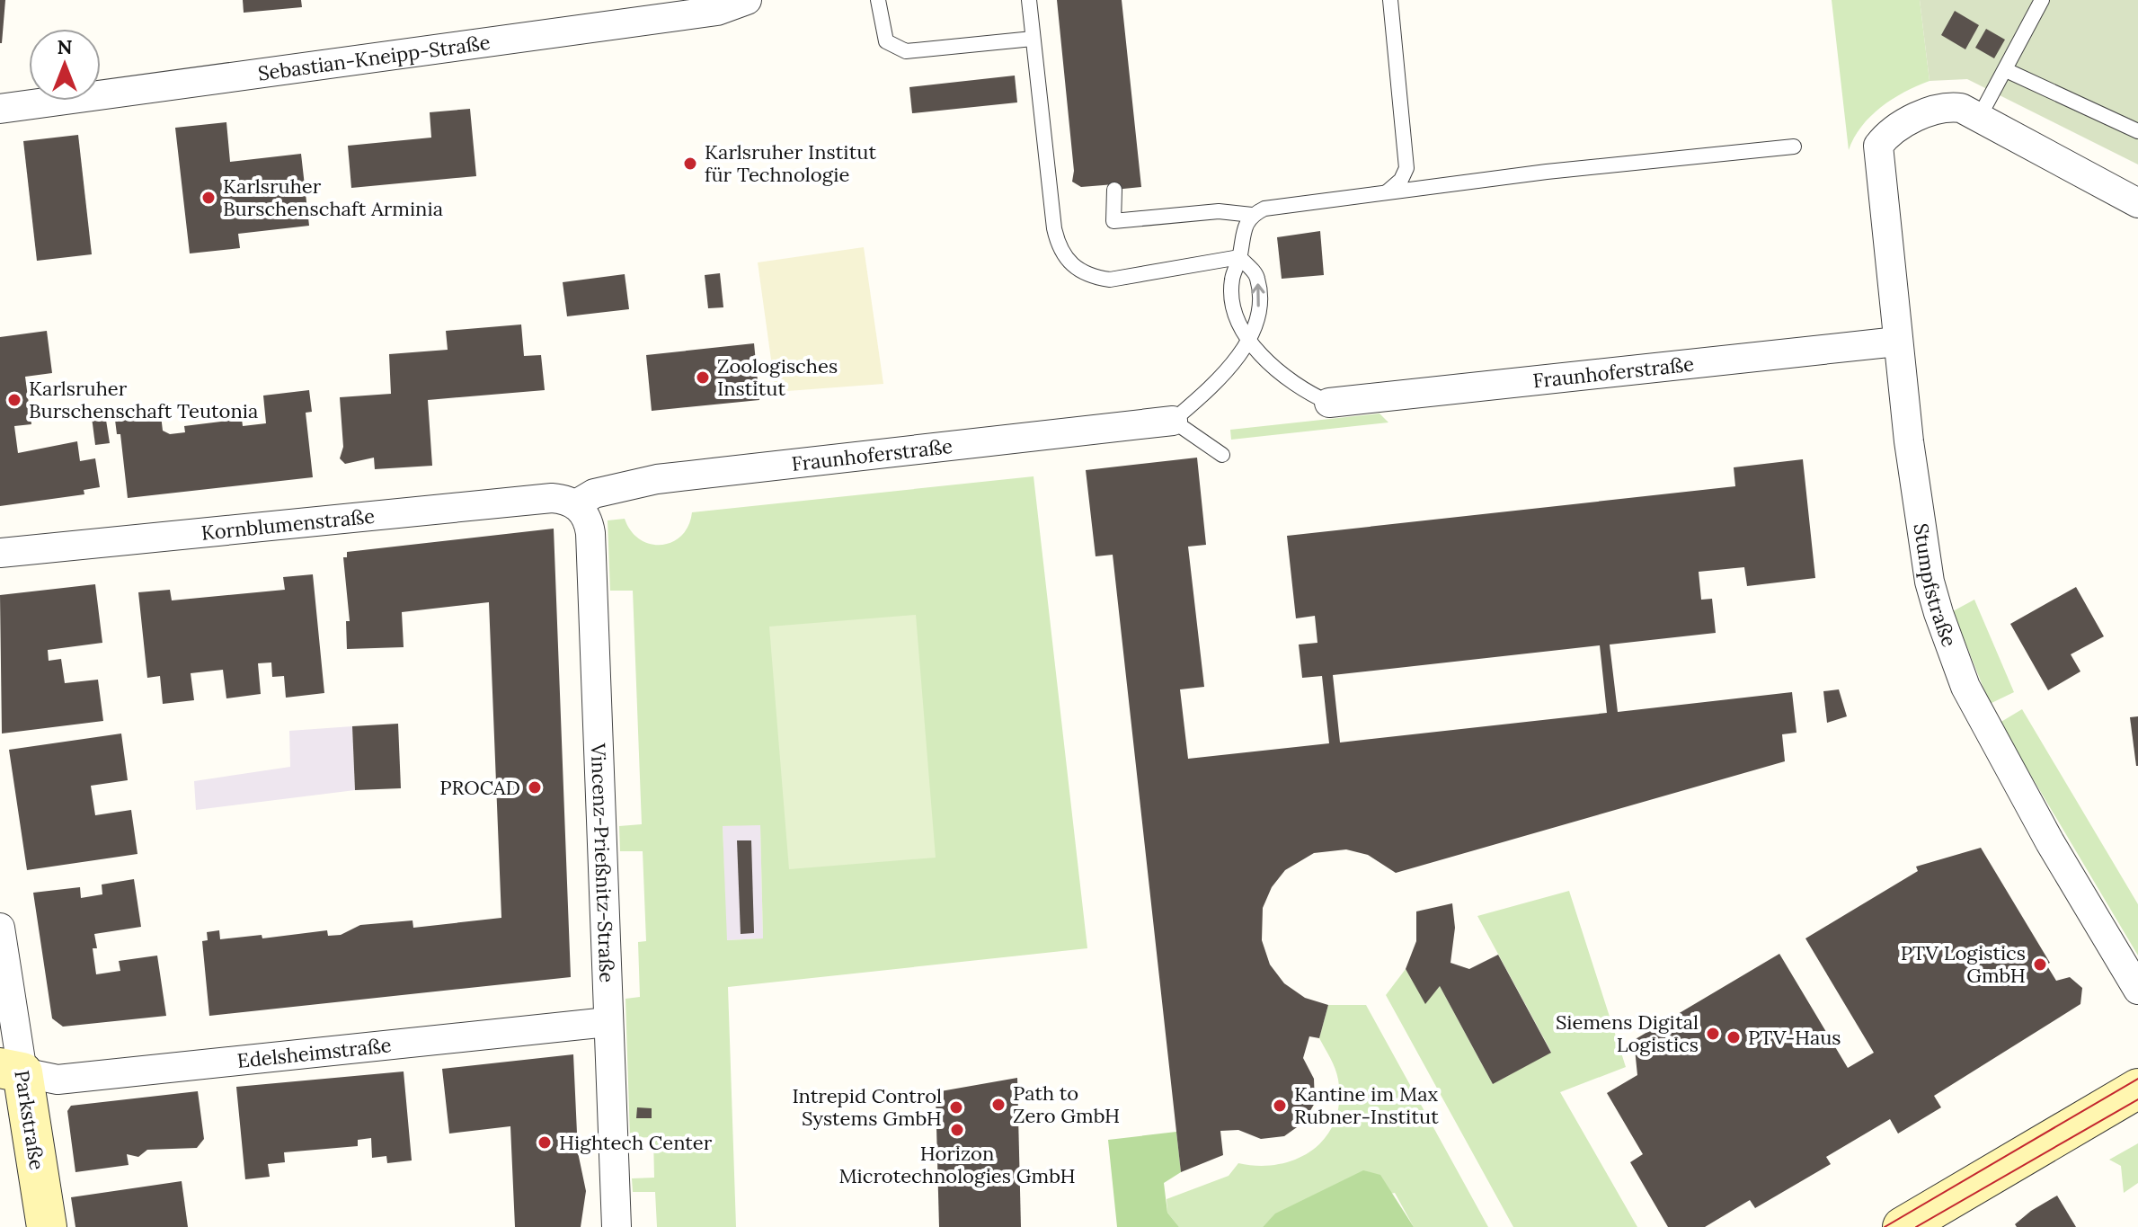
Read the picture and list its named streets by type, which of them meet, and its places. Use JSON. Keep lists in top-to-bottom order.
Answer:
{
  "streets": {
    "main road": ["Parkstraße"],
    "street": [
      "Sebastian-Kneipp-Straße",
      "Fraunhoferstraße",
      "Kornblumenstraße",
      "Stumpfstraße",
      "Vincenz-Prießnitz-Straße",
      "Edelsheimstraße"
    ]
  },
  "crossings": [
    ["Fraunhoferstraße", "Kornblumenstraße"],
    ["Fraunhoferstraße", "Stumpfstraße"],
    ["Fraunhoferstraße", "Vincenz-Prießnitz-Straße"],
    ["Kornblumenstraße", "Vincenz-Prießnitz-Straße"],
    ["Vincenz-Prießnitz-Straße", "Edelsheimstraße"],
    ["Edelsheimstraße", "Parkstraße"]
  ],
  "places": [
    "Karlsruher Institut für Technologie",
    "Karlsruher Burschenschaft Arminia",
    "Zoologisches Institut",
    "Karlsruher Burschenschaft Teutonia",
    "PROCAD",
    "PTV Logistics GmbH",
    "Siemens Digital Logistics",
    "PTV-Haus",
    "Path to Zero GmbH",
    "Kantine im Max Rubner-Institut",
    "Intrepid Control Systems GmbH",
    "Horizon Microtechnologies GmbH",
    "Hightech Center"
  ],
  "north": "top"
}
